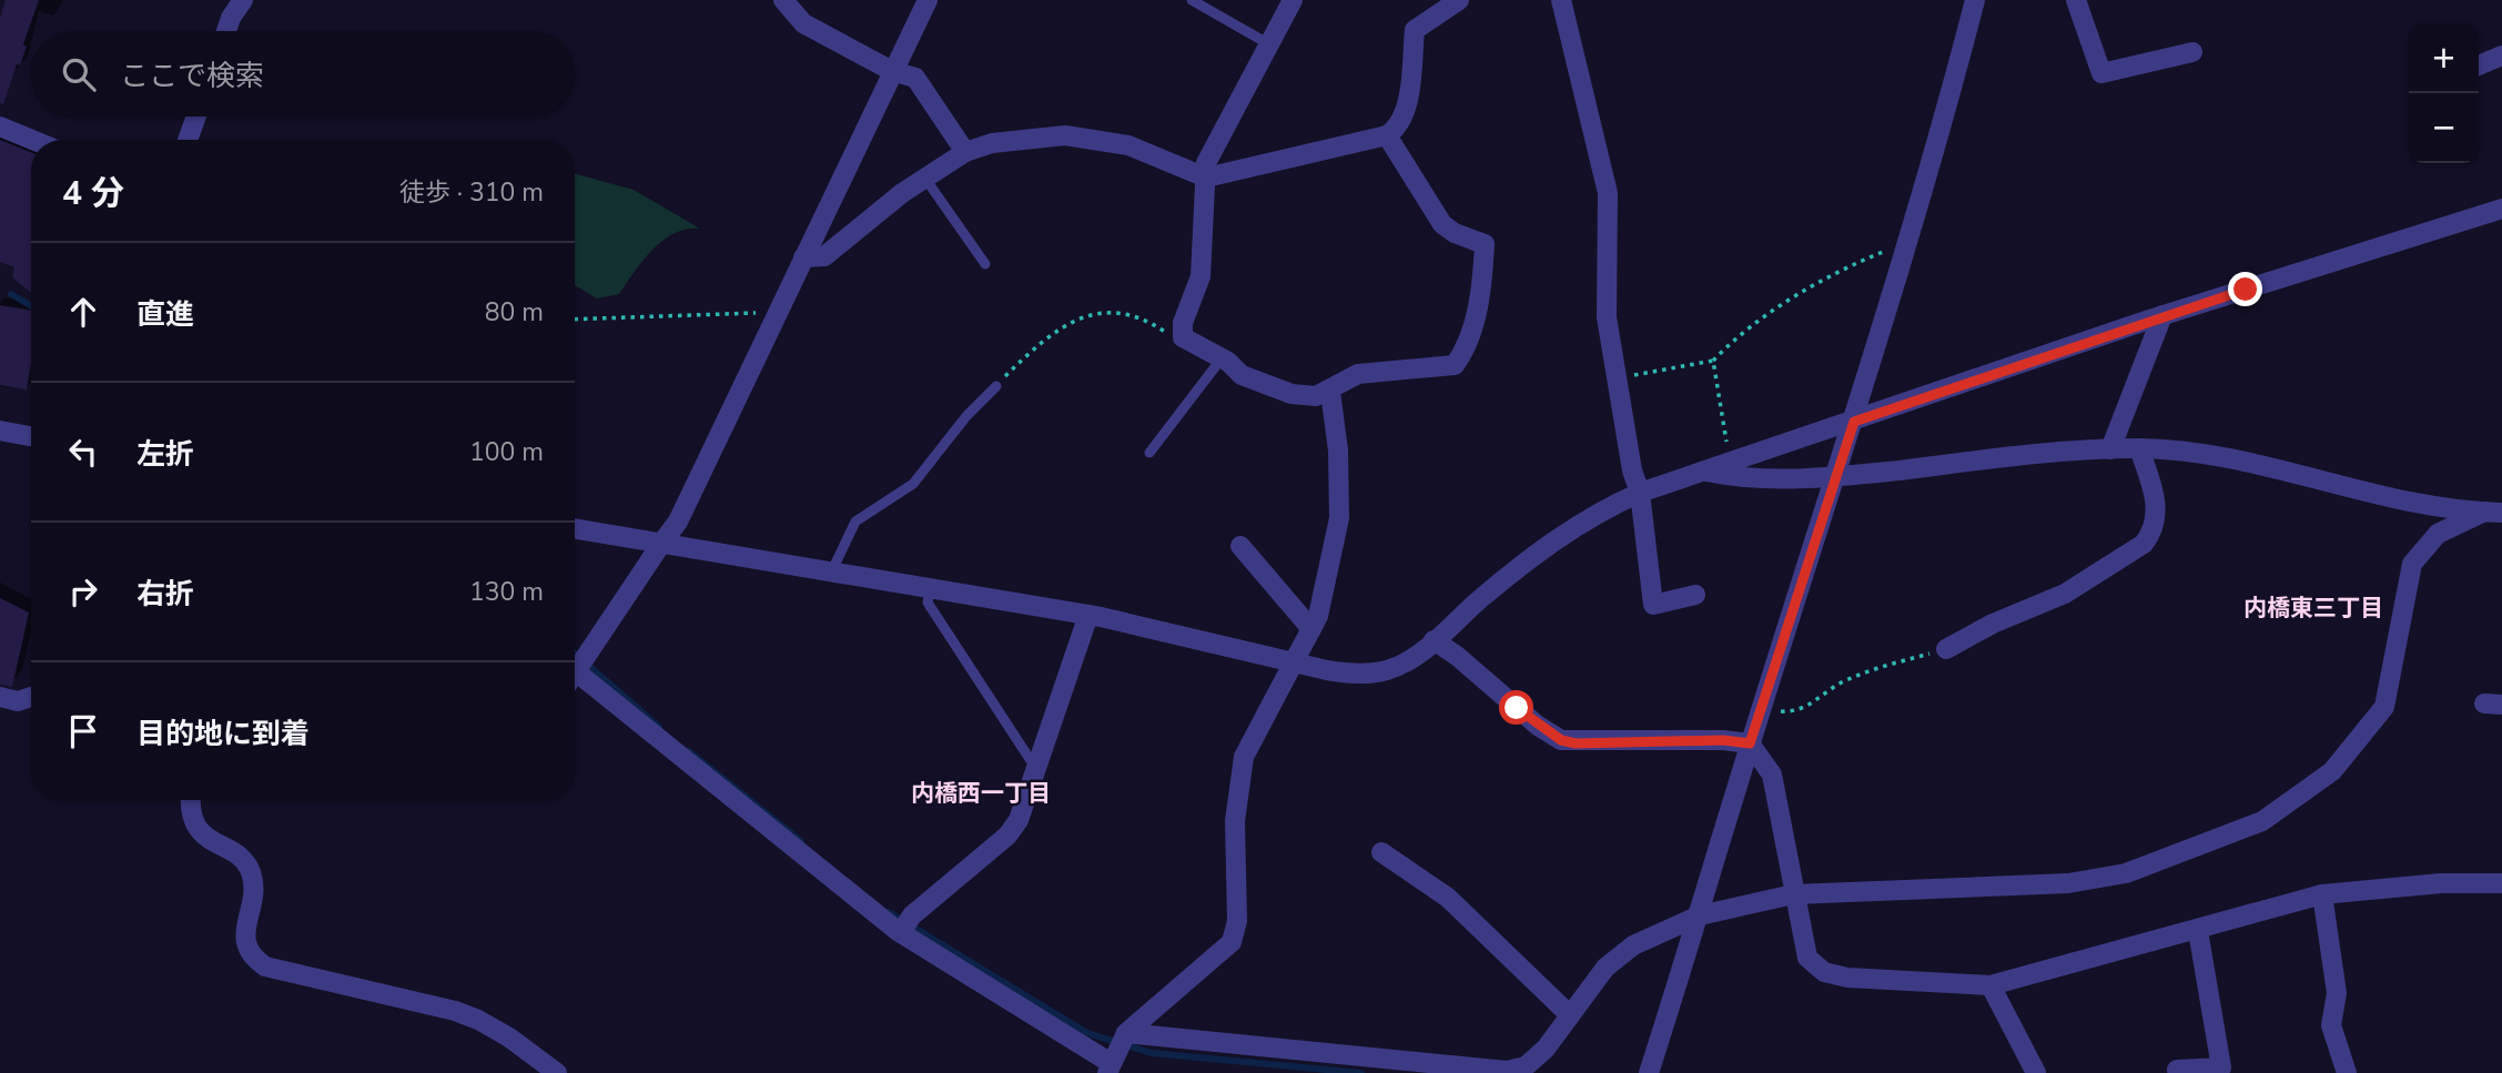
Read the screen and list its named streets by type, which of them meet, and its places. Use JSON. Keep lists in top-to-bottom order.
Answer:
{
  "districts": ["内橋東三丁目", "内橋西一丁目"],
  "page": {
    "map_buttons": ["+", "−"],
    "search": "ここで検索",
    "heading": ["4 分", "徒歩 · 310 m"],
    "list": [
      ["直進", "80 m"],
      ["左折", "100 m"],
      ["右折", "130 m"],
      "目的地に到着"
    ]
  }
}
